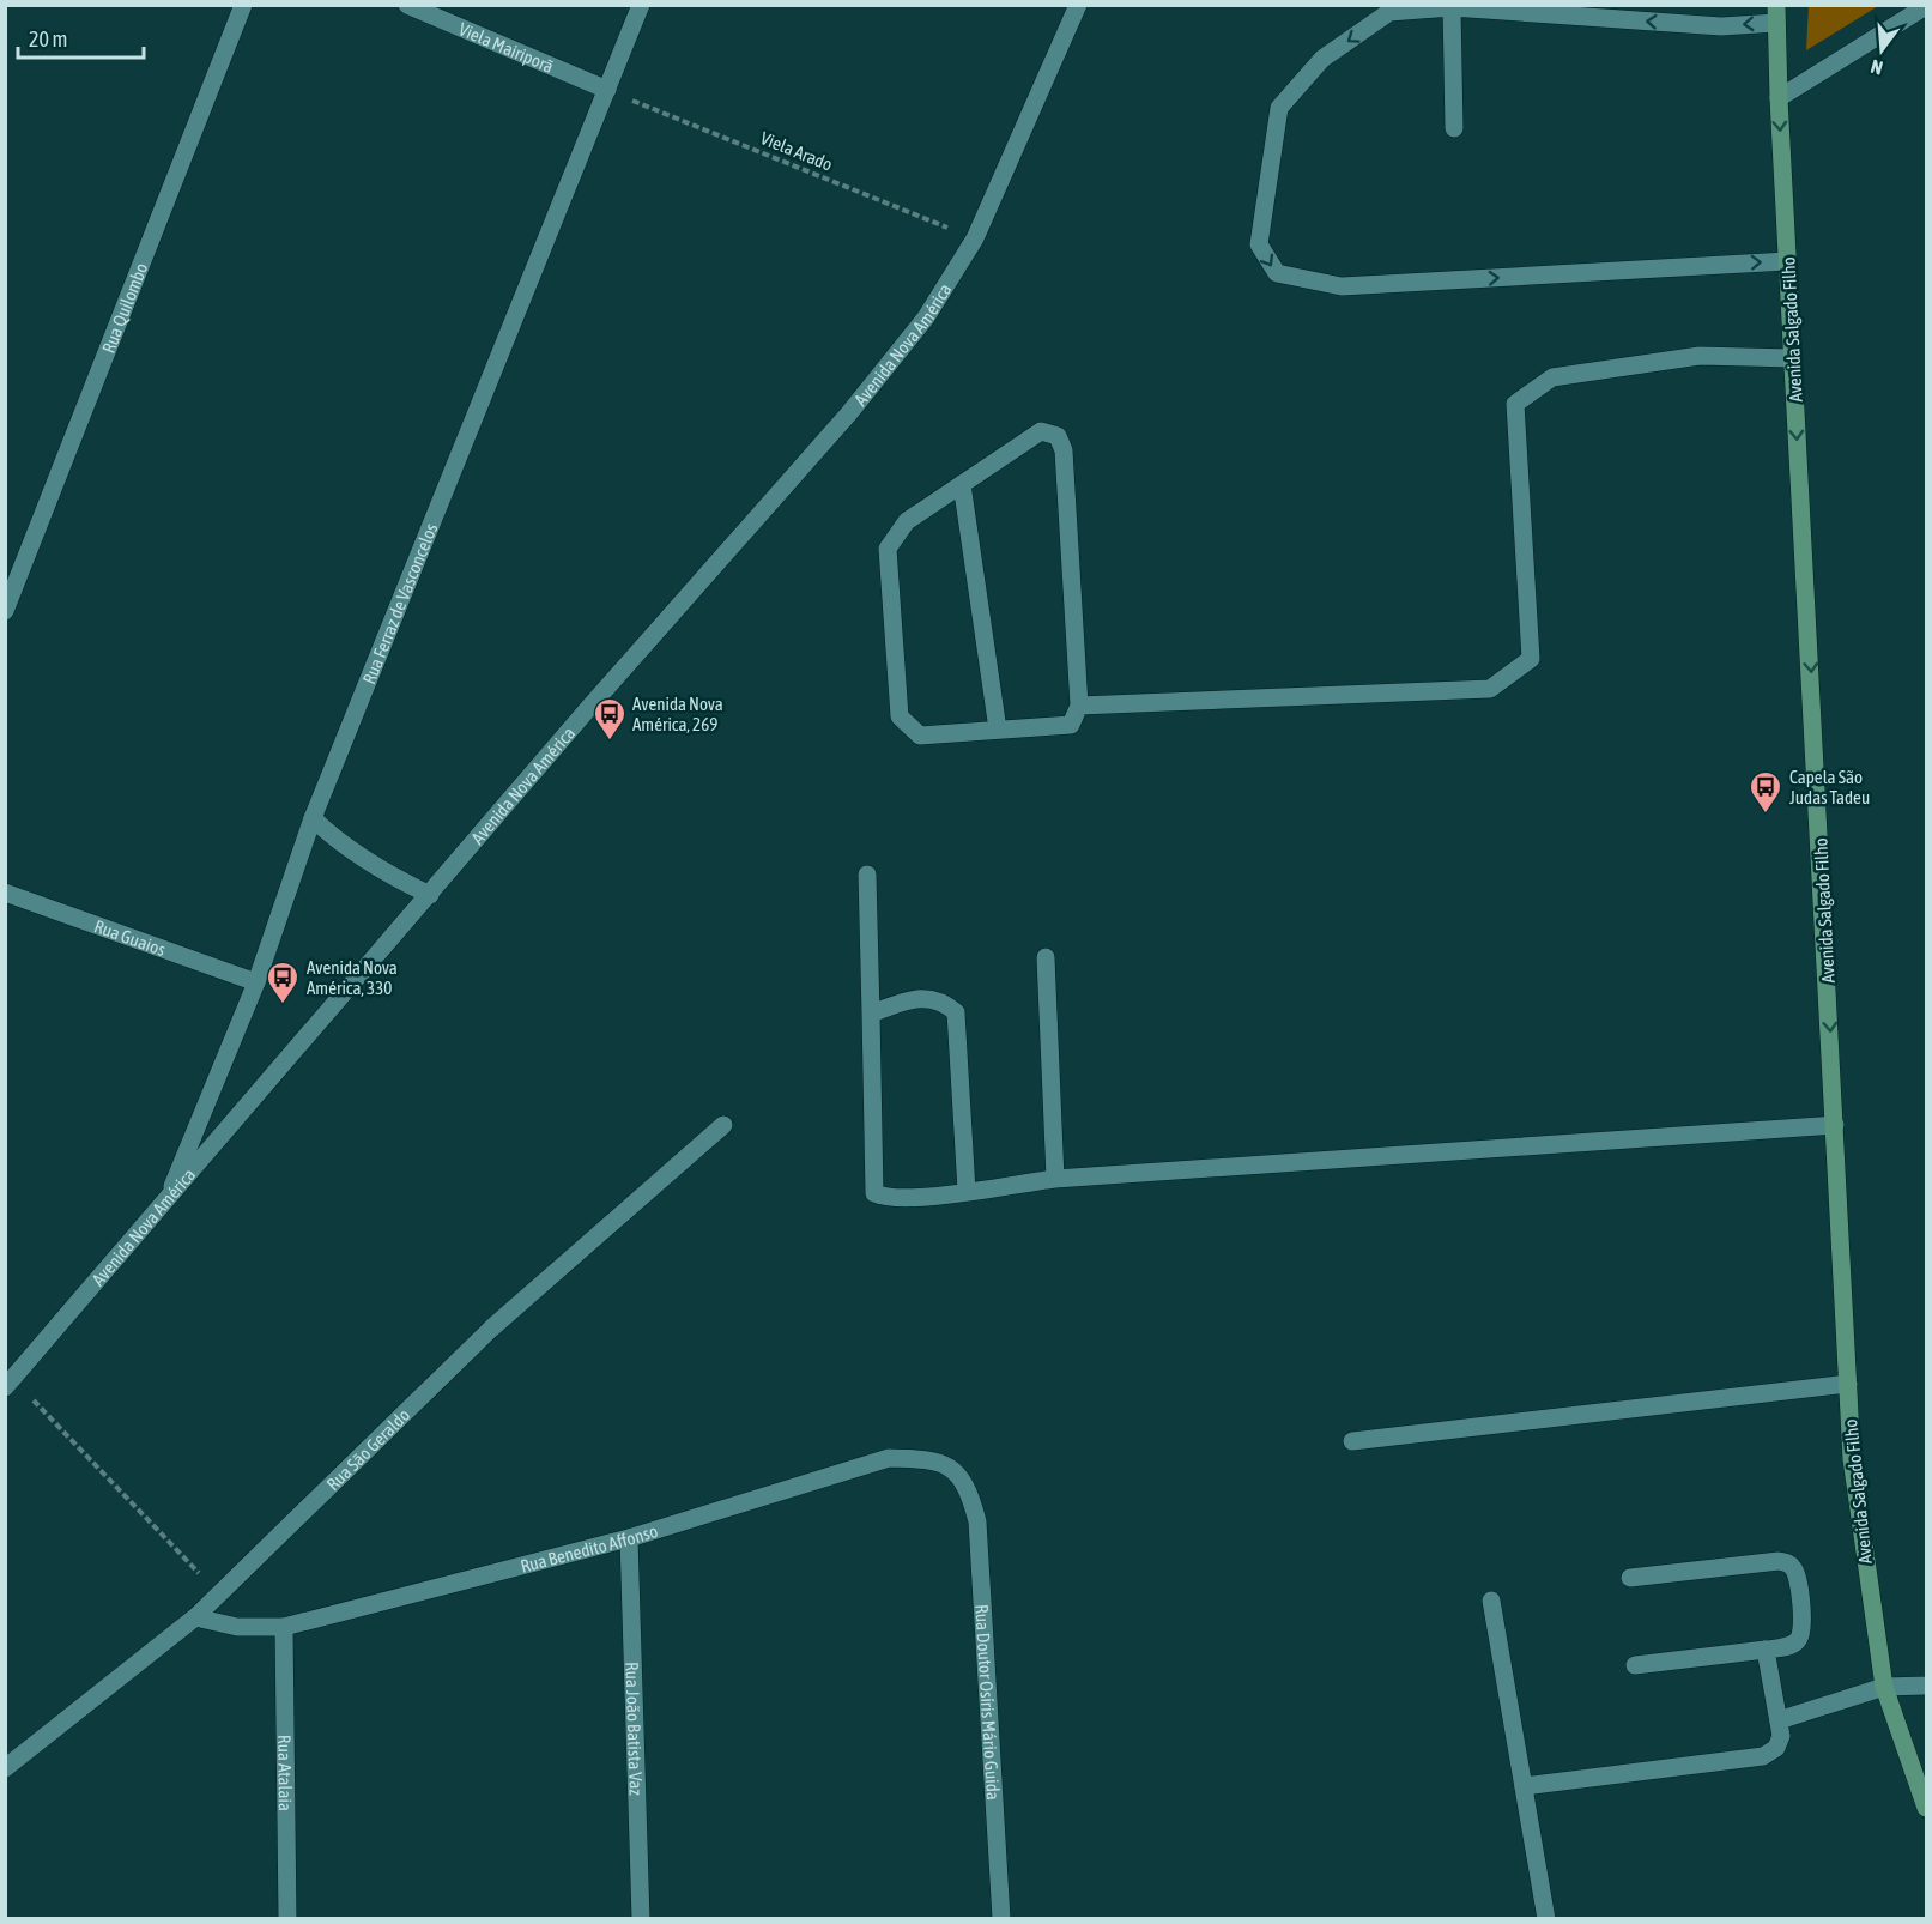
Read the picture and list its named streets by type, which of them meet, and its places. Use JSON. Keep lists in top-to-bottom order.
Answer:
{
  "streets": {
    "main road": ["Avenida Salgado Filho"],
    "street": [
      "Viela Mairiporã",
      "Rua Quilombo",
      "Avenida Nova América",
      "Rua Ferraz de Vasconcelos",
      "Rua Guaios",
      "Rua São Geraldo",
      "Rua Benedito Affonso",
      "Rua Doutor Osíris Mário Guida",
      "Rua João Batista Vaz",
      "Rua Atalaia"
    ],
    "path": ["Viela Arado"]
  },
  "crossings": [
    ["Viela Mairiporã", "Viela Arado"],
    ["Viela Mairiporã", "Rua Ferraz de Vasconcelos"],
    ["Viela Arado", "Avenida Nova América"],
    ["Viela Arado", "Rua Ferraz de Vasconcelos"],
    ["Avenida Nova América", "Rua Ferraz de Vasconcelos"],
    ["Rua Ferraz de Vasconcelos", "Rua Guaios"],
    ["Rua São Geraldo", "Rua Benedito Affonso"],
    ["Rua Benedito Affonso", "Rua Doutor Osíris Mário Guida"],
    ["Rua Benedito Affonso", "Rua João Batista Vaz"],
    ["Rua Benedito Affonso", "Rua Atalaia"]
  ],
  "one_way": ["Avenida Salgado Filho"],
  "places": {
    "bus stop": ["Avenida Nova América, 269", "Capela São Judas Tadeu", "Avenida Nova América, 330"]
  },
  "scale_bar": "20 m",
  "north": "bottom"
}
